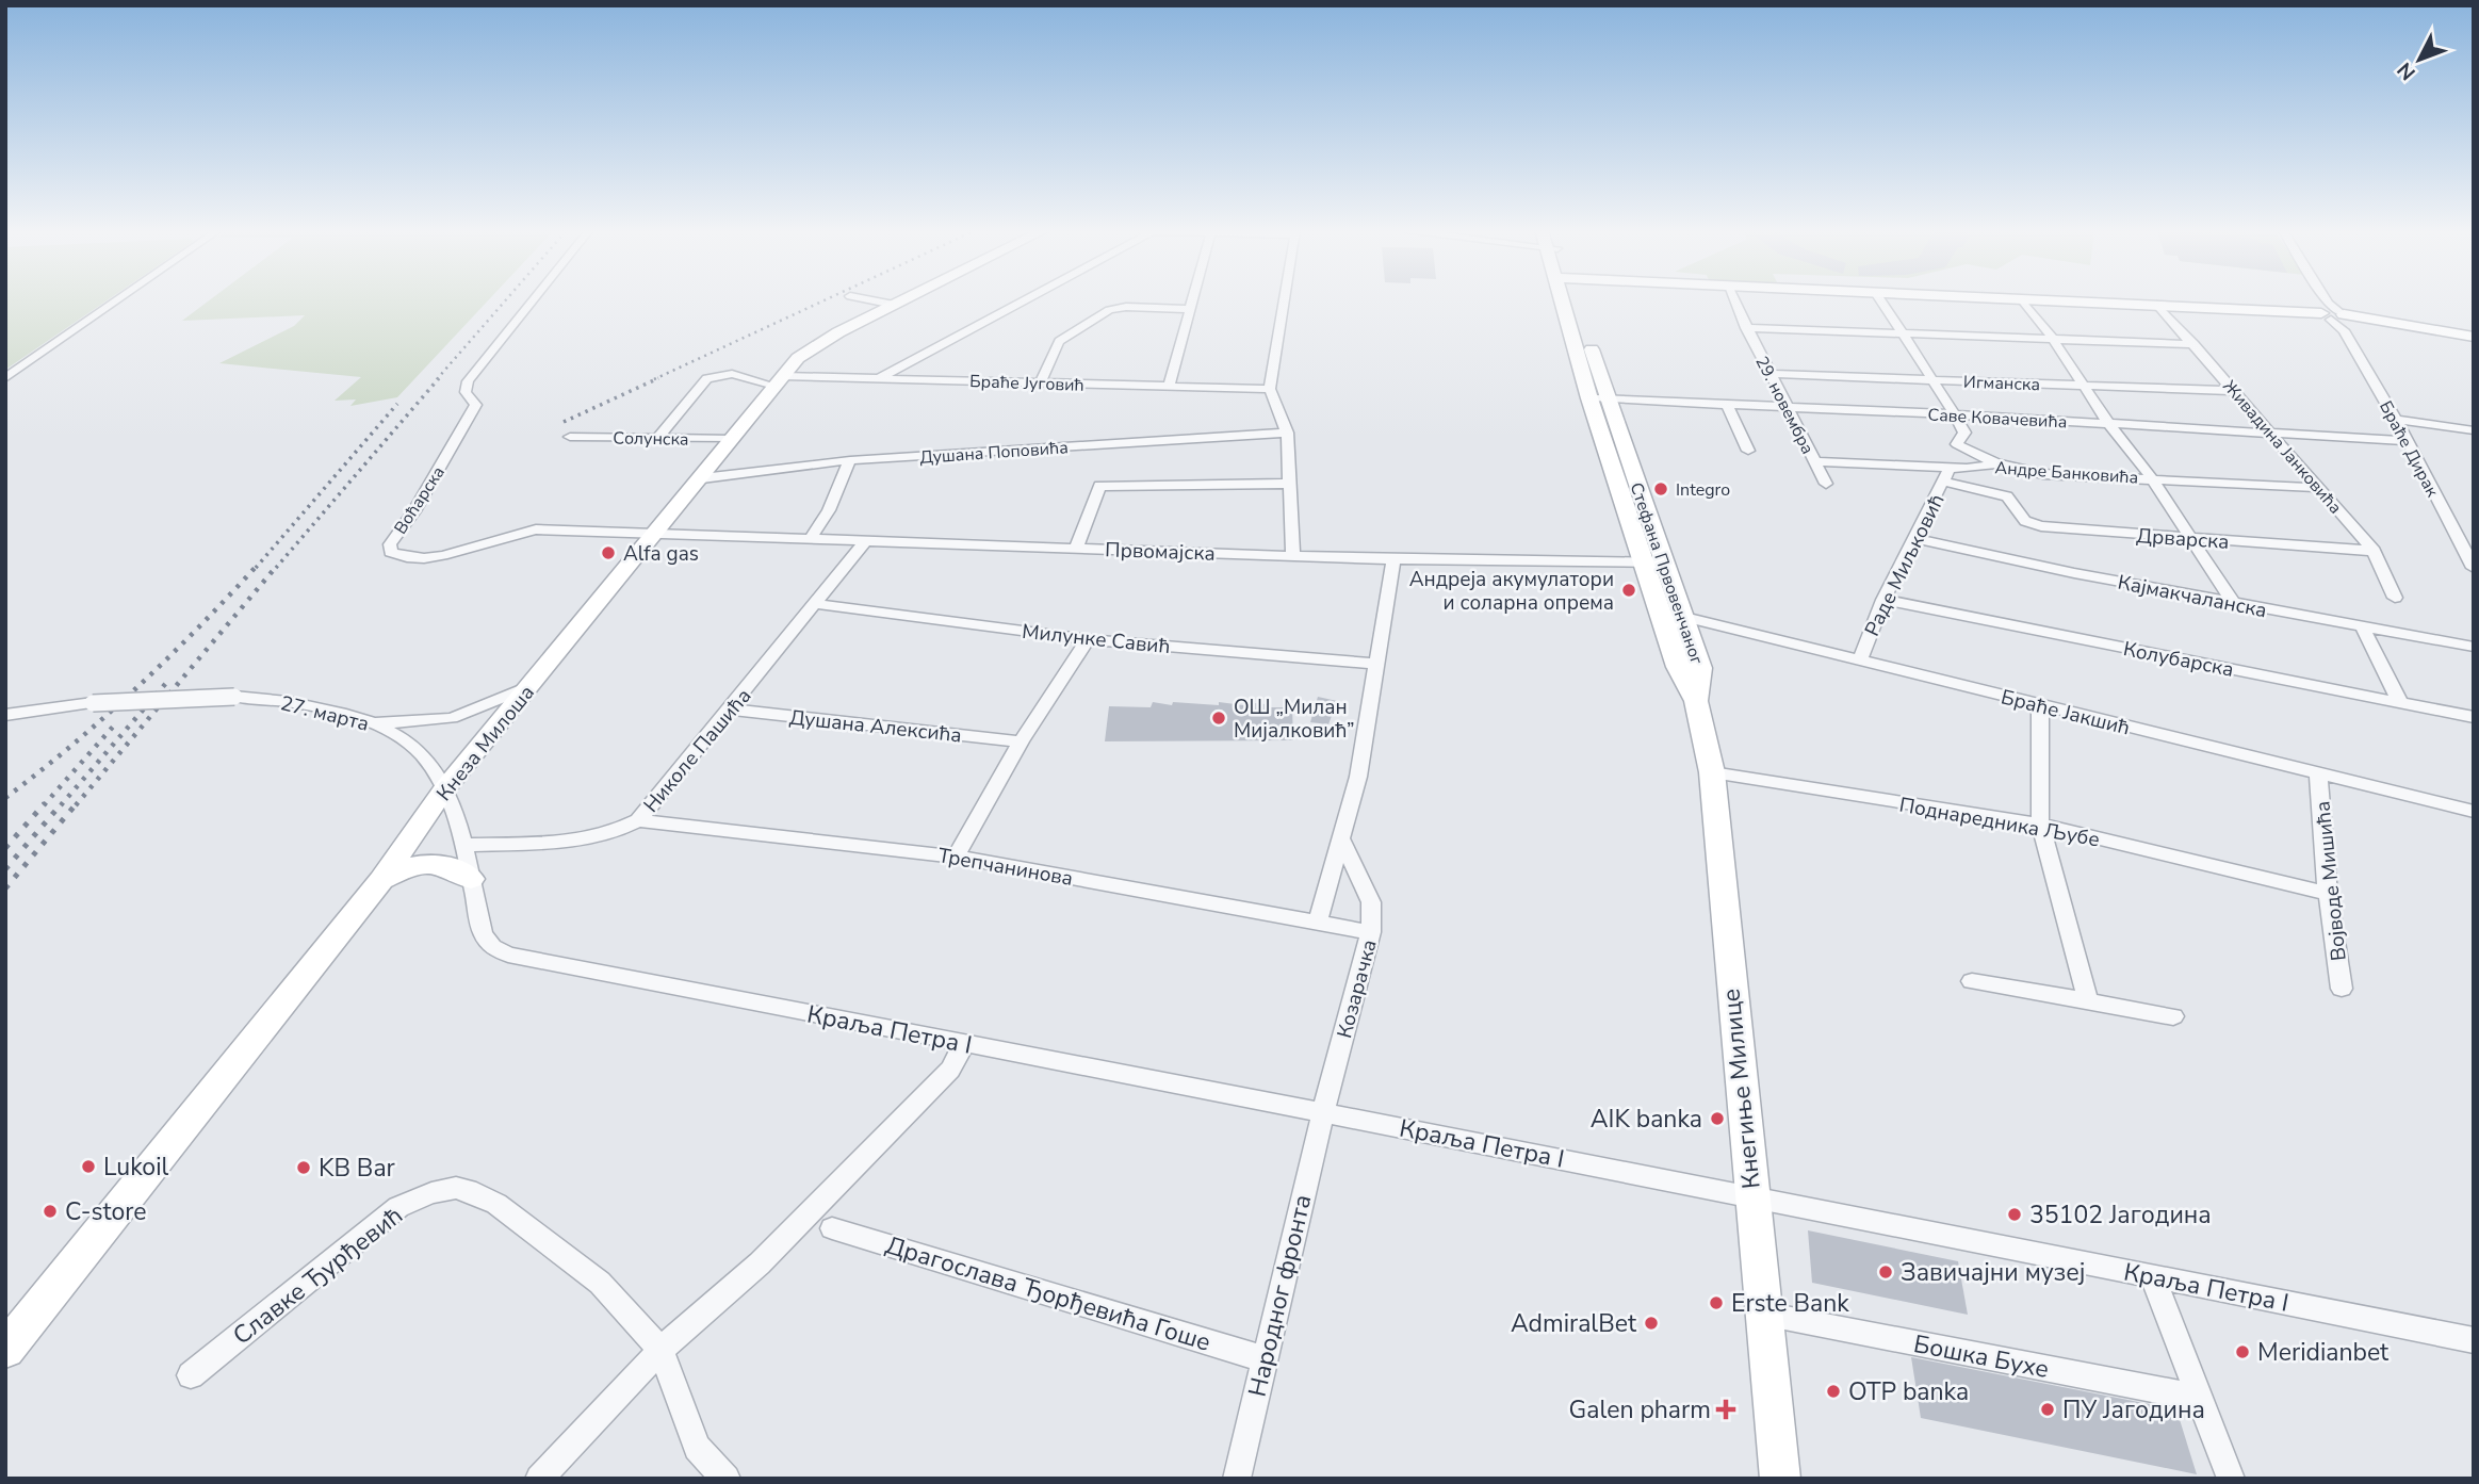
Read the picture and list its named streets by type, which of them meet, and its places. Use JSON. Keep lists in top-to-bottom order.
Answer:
{
  "streets": {
    "street": [
      "Браће Југовић",
      "Игманска",
      "29. новембра",
      "Саве Ковачевића",
      "Солунска",
      "Живадина Јанковића",
      "Браће Дирак",
      "Душана Поповића",
      "Андре Банковића",
      "Воћарска",
      "Дрварска",
      "Првомајска",
      "Раде Миљковић",
      "Стефана Првовенчаног",
      "Кајмакчаланска",
      "Милунке Савић",
      "Колубарска",
      "Браће Јакшић",
      "27. марта",
      "Душана Алексића",
      "Кнеза Милоша",
      "Николе Пашића",
      "Поднаредника Љубе",
      "Трепчанинова",
      "Војводе Мишића",
      "Козарачка",
      "Краља Петра I",
      "Кнегиње Милице",
      "Славке Ђурђевић",
      "Драгослава Ђорђевића Гоше",
      "Народног фронта",
      "Бошка Бухе"
    ]
  },
  "crossings": [
    ["Браће Југовић", "Солунска"],
    ["Браће Југовић", "Кнеза Милоша"],
    ["Игманска", "29. новембра"],
    ["Игманска", "Живадина Јанковића"],
    ["29. новембра", "Саве Ковачевића"],
    ["29. новембра", "Андре Банковића"],
    ["Саве Ковачевића", "Живадина Јанковића"],
    ["Саве Ковачевића", "Браће Дирак"],
    ["Саве Ковачевића", "Стефана Првовенчаног"],
    ["Солунска", "Кнеза Милоша"],
    ["Живадина Јанковића", "Андре Банковића"],
    ["Живадина Јанковића", "Дрварска"],
    ["Душана Поповића", "Кнеза Милоша"],
    ["Андре Банковића", "Дрварска"],
    ["Андре Банковића", "Раде Миљковић"],
    ["Воћарска", "Првомајска"],
    ["Воћарска", "Кнеза Милоша"],
    ["Дрварска", "Раде Миљковић"],
    ["Првомајска", "Стефана Првовенчаног"],
    ["Првомајска", "Кнеза Милоша"],
    ["Првомајска", "Николе Пашића"],
    ["Раде Миљковић", "Кајмакчаланска"],
    ["Раде Миљковић", "Колубарска"],
    ["Раде Миљковић", "Браће Јакшић"],
    ["Стефана Првовенчаног", "Браће Јакшић"],
    ["Стефана Првовенчаног", "Кнегиње Милице"],
    ["Милунке Савић", "Николе Пашића"],
    ["Браће Јакшић", "Војводе Мишића"],
    ["27. марта", "Кнеза Милоша"],
    ["27. марта", "Николе Пашића"],
    ["27. марта", "Краља Петра I"],
    ["Душана Алексића", "Николе Пашића"],
    ["Николе Пашића", "Трепчанинова"],
    ["Поднаредника Љубе", "Војводе Мишића"],
    ["Поднаредника Љубе", "Кнегиње Милице"],
    ["Трепчанинова", "Козарачка"],
    ["Козарачка", "Краља Петра I"],
    ["Козарачка", "Народног фронта"],
    ["Краља Петра I", "Кнегиње Милице"],
    ["Краља Петра I", "Народног фронта"],
    ["Кнегиње Милице", "Бошка Бухе"],
    ["Драгослава Ђорђевића Гоше", "Народног фронта"]
  ],
  "places": {
    "other": [
      "Integro",
      "Alfa gas",
      "Андреја акумулатори и соларна опрема",
      "ОШ „Милан Мијалковић”",
      "AIK banka",
      "Lukoil",
      "KB Bar",
      "C-store",
      "35102 Јагодина",
      "Завичајни музеј",
      "Erste Bank",
      "AdmiralBet",
      "Meridianbet",
      "OTP banka",
      "ПУ Јагодина"
    ],
    "health": ["Galen pharm"]
  },
  "north": "bottom left"
}
